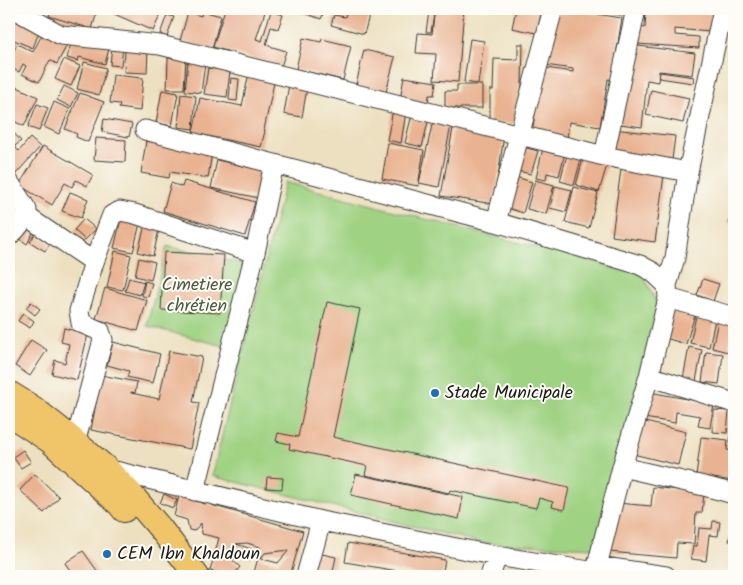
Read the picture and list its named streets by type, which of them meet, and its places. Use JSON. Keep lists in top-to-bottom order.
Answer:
{
  "parks": ["Cimetiere chrétien"],
  "places": ["Stade Municipale", "CEM Ibn Khaldoun"]
}
